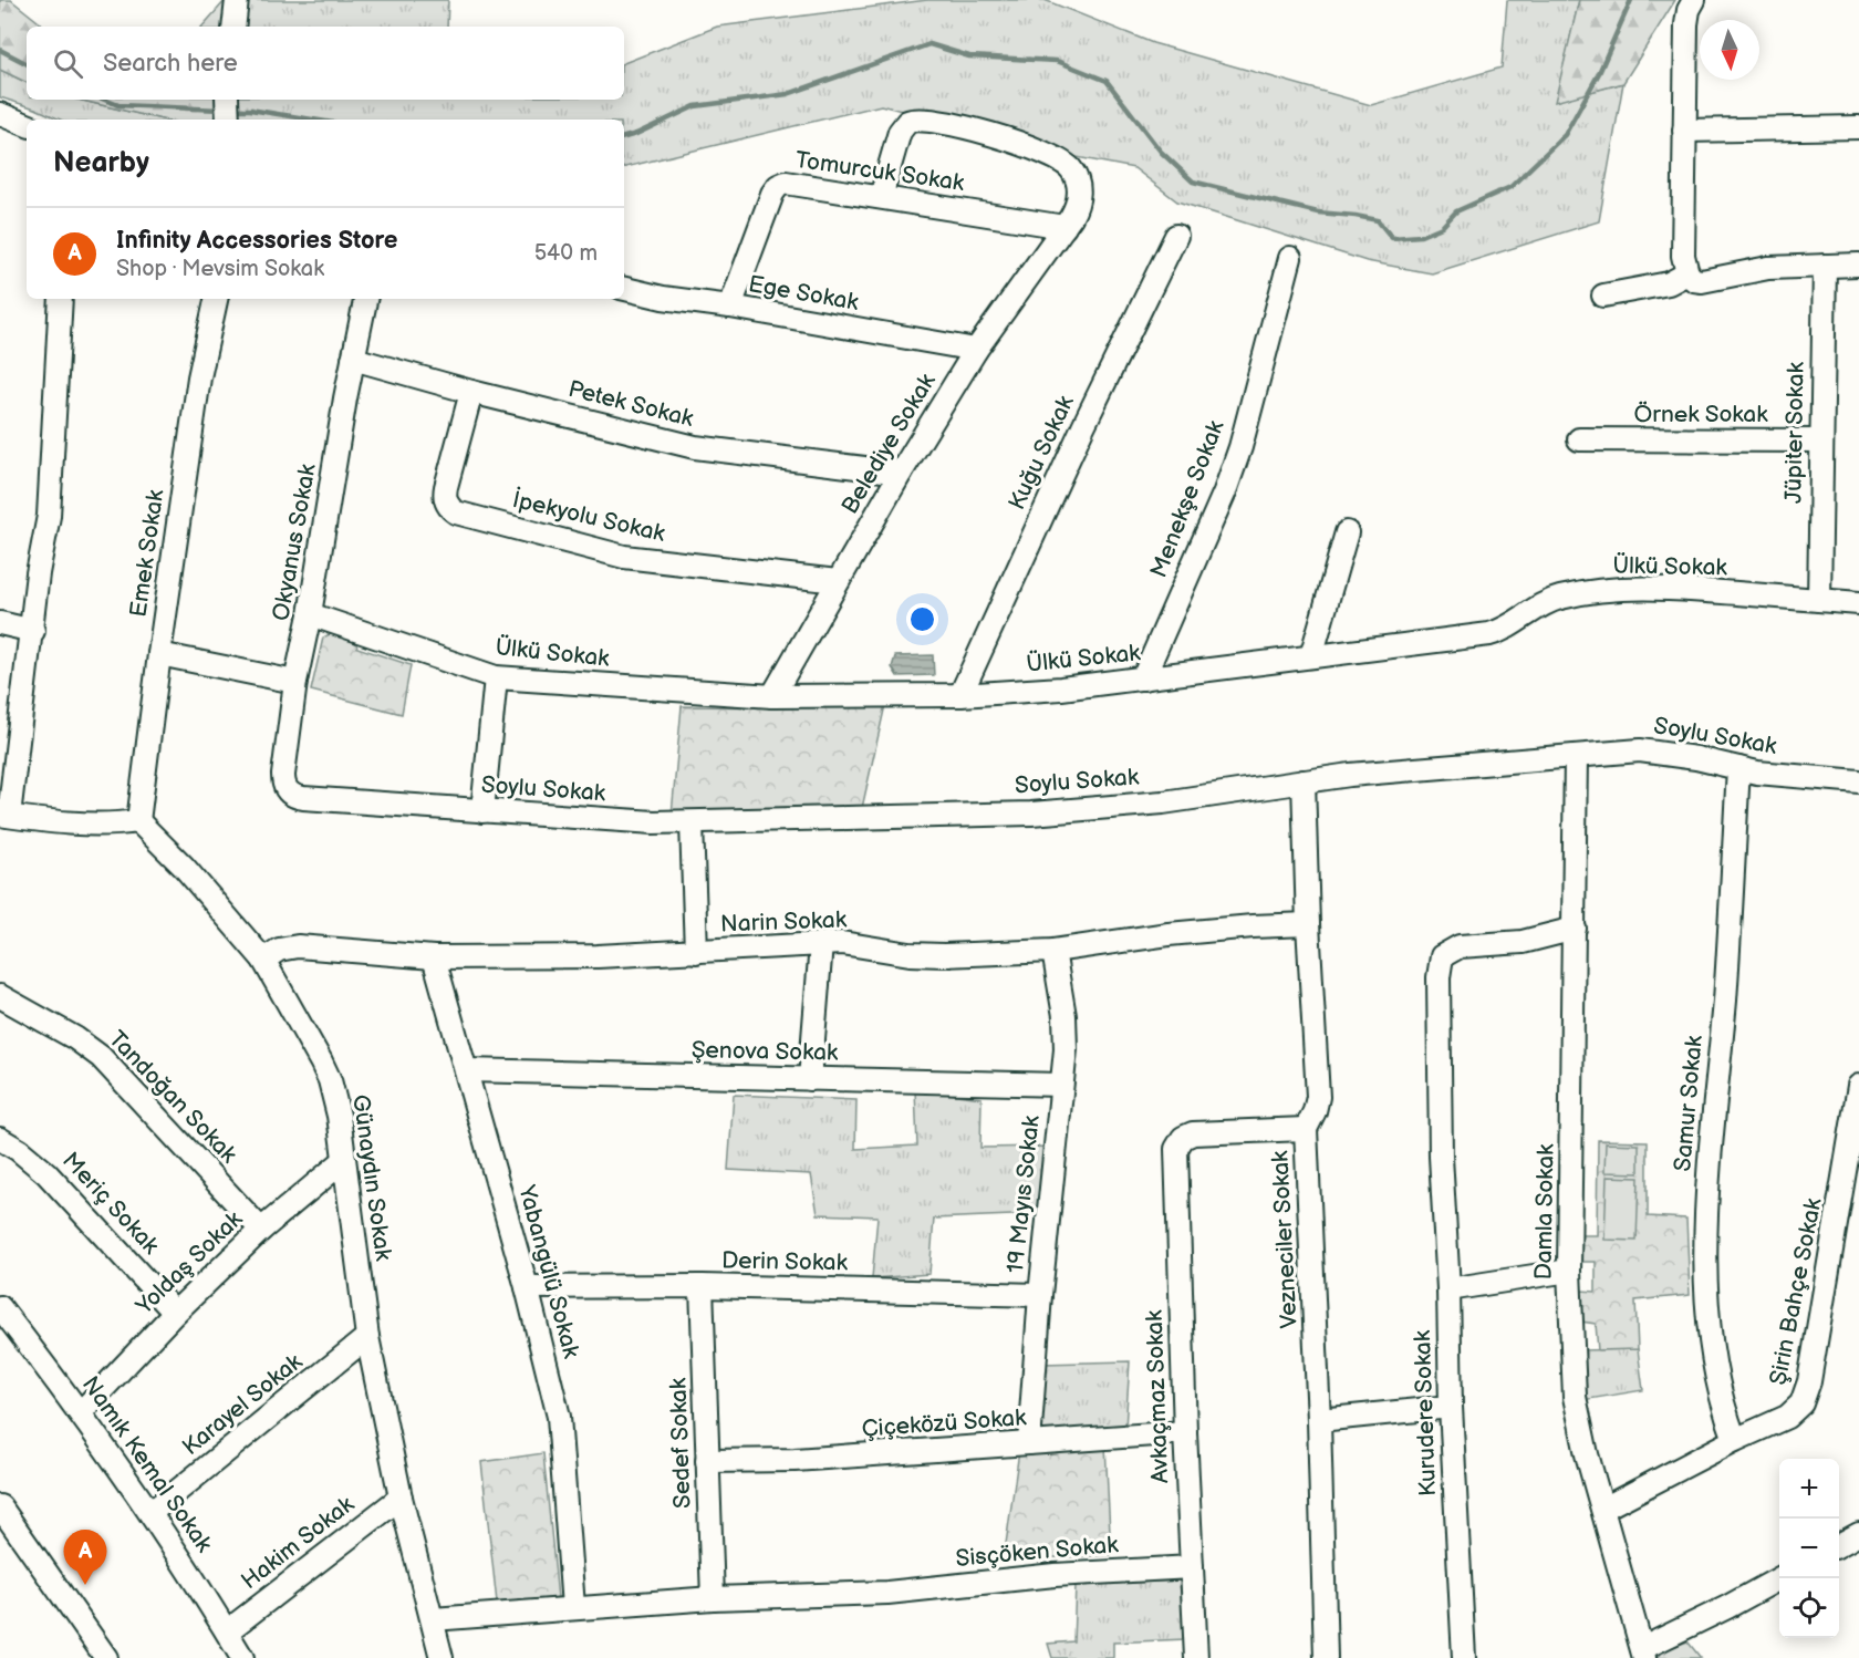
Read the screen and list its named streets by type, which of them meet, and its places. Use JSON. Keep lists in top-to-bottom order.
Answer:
{
  "streets": {
    "street": [
      "Tomurcuk Sokak",
      "Ege Sokak",
      "Petek Sokak",
      "Örnek Sokak",
      "Jüpiter Sokak",
      "Belediye Sokak",
      "Kuğu Sokak",
      "Menekşe Sokak",
      "İpekyolu Sokak",
      "Okyanus Sokak",
      "Emek Sokak",
      "Ülkü Sokak",
      "Soylu Sokak",
      "Narin Sokak",
      "Şenova Sokak",
      "Tandoğan Sokak",
      "Samur Sokak",
      "Günaydın Sokak",
      "19 Mayıs Sokak",
      "Meriç Sokak",
      "Damla Sokak",
      "Vezneciler Sokak",
      "Derin Sokak",
      "Yoldaş Sokak",
      "Yabangülü Sokak",
      "Şirin Bahçe Sokak",
      "Avkaçmaz Sokak",
      "Karayel Sokak",
      "Kurudere Sokak",
      "Çiçeközü Sokak",
      "Sedef Sokak",
      "Namık Kemal Sokak",
      "Hakim Sokak",
      "Sisçöken Sokak"
    ]
  },
  "crossings": [
    ["Tomurcuk Sokak", "Ege Sokak"],
    ["Tomurcuk Sokak", "Belediye Sokak"],
    ["Ege Sokak", "Belediye Sokak"],
    ["Petek Sokak", "Belediye Sokak"],
    ["Petek Sokak", "İpekyolu Sokak"],
    ["Petek Sokak", "Okyanus Sokak"],
    ["Örnek Sokak", "Jüpiter Sokak"],
    ["Jüpiter Sokak", "Ülkü Sokak"],
    ["Belediye Sokak", "İpekyolu Sokak"],
    ["Belediye Sokak", "Ülkü Sokak"],
    ["Kuğu Sokak", "Ülkü Sokak"],
    ["Menekşe Sokak", "Ülkü Sokak"],
    ["Okyanus Sokak", "Ülkü Sokak"],
    ["Okyanus Sokak", "Soylu Sokak"],
    ["Emek Sokak", "Günaydın Sokak"],
    ["Soylu Sokak", "Samur Sokak"],
    ["Soylu Sokak", "Damla Sokak"],
    ["Soylu Sokak", "Vezneciler Sokak"],
    ["Narin Sokak", "Günaydın Sokak"],
    ["Narin Sokak", "19 Mayıs Sokak"],
    ["Narin Sokak", "Vezneciler Sokak"],
    ["Narin Sokak", "Yabangülü Sokak"],
    ["Şenova Sokak", "19 Mayıs Sokak"],
    ["Şenova Sokak", "Yabangülü Sokak"],
    ["Tandoğan Sokak", "Yoldaş Sokak"],
    ["Samur Sokak", "Şirin Bahçe Sokak"],
    ["Günaydın Sokak", "Yoldaş Sokak"],
    ["Günaydın Sokak", "Karayel Sokak"],
    ["Günaydın Sokak", "Hakim Sokak"],
    ["19 Mayıs Sokak", "Derin Sokak"],
    ["19 Mayıs Sokak", "Çiçeközü Sokak"],
    ["Meriç Sokak", "Yoldaş Sokak"],
    ["Damla Sokak", "Şirin Bahçe Sokak"],
    ["Damla Sokak", "Kurudere Sokak"],
    ["Vezneciler Sokak", "Avkaçmaz Sokak"],
    ["Derin Sokak", "Yabangülü Sokak"],
    ["Derin Sokak", "Sedef Sokak"],
    ["Yoldaş Sokak", "Namık Kemal Sokak"],
    ["Avkaçmaz Sokak", "Çiçeközü Sokak"],
    ["Avkaçmaz Sokak", "Sisçöken Sokak"],
    ["Karayel Sokak", "Namık Kemal Sokak"],
    ["Çiçeközü Sokak", "Sedef Sokak"],
    ["Sedef Sokak", "Sisçöken Sokak"],
    ["Namık Kemal Sokak", "Hakim Sokak"]
  ],
  "north": "bottom",
  "page": {
    "search": "Search here",
    "heading": "Nearby",
    "list": [
      {
        "mark": "A",
        "name": "Infinity Accessories Store",
        "note": "Shop · Mevsim Sokak",
        "value": "540 m"
      }
    ],
    "map_buttons": ["+", "−"],
    "pins": "A"
  }
}
